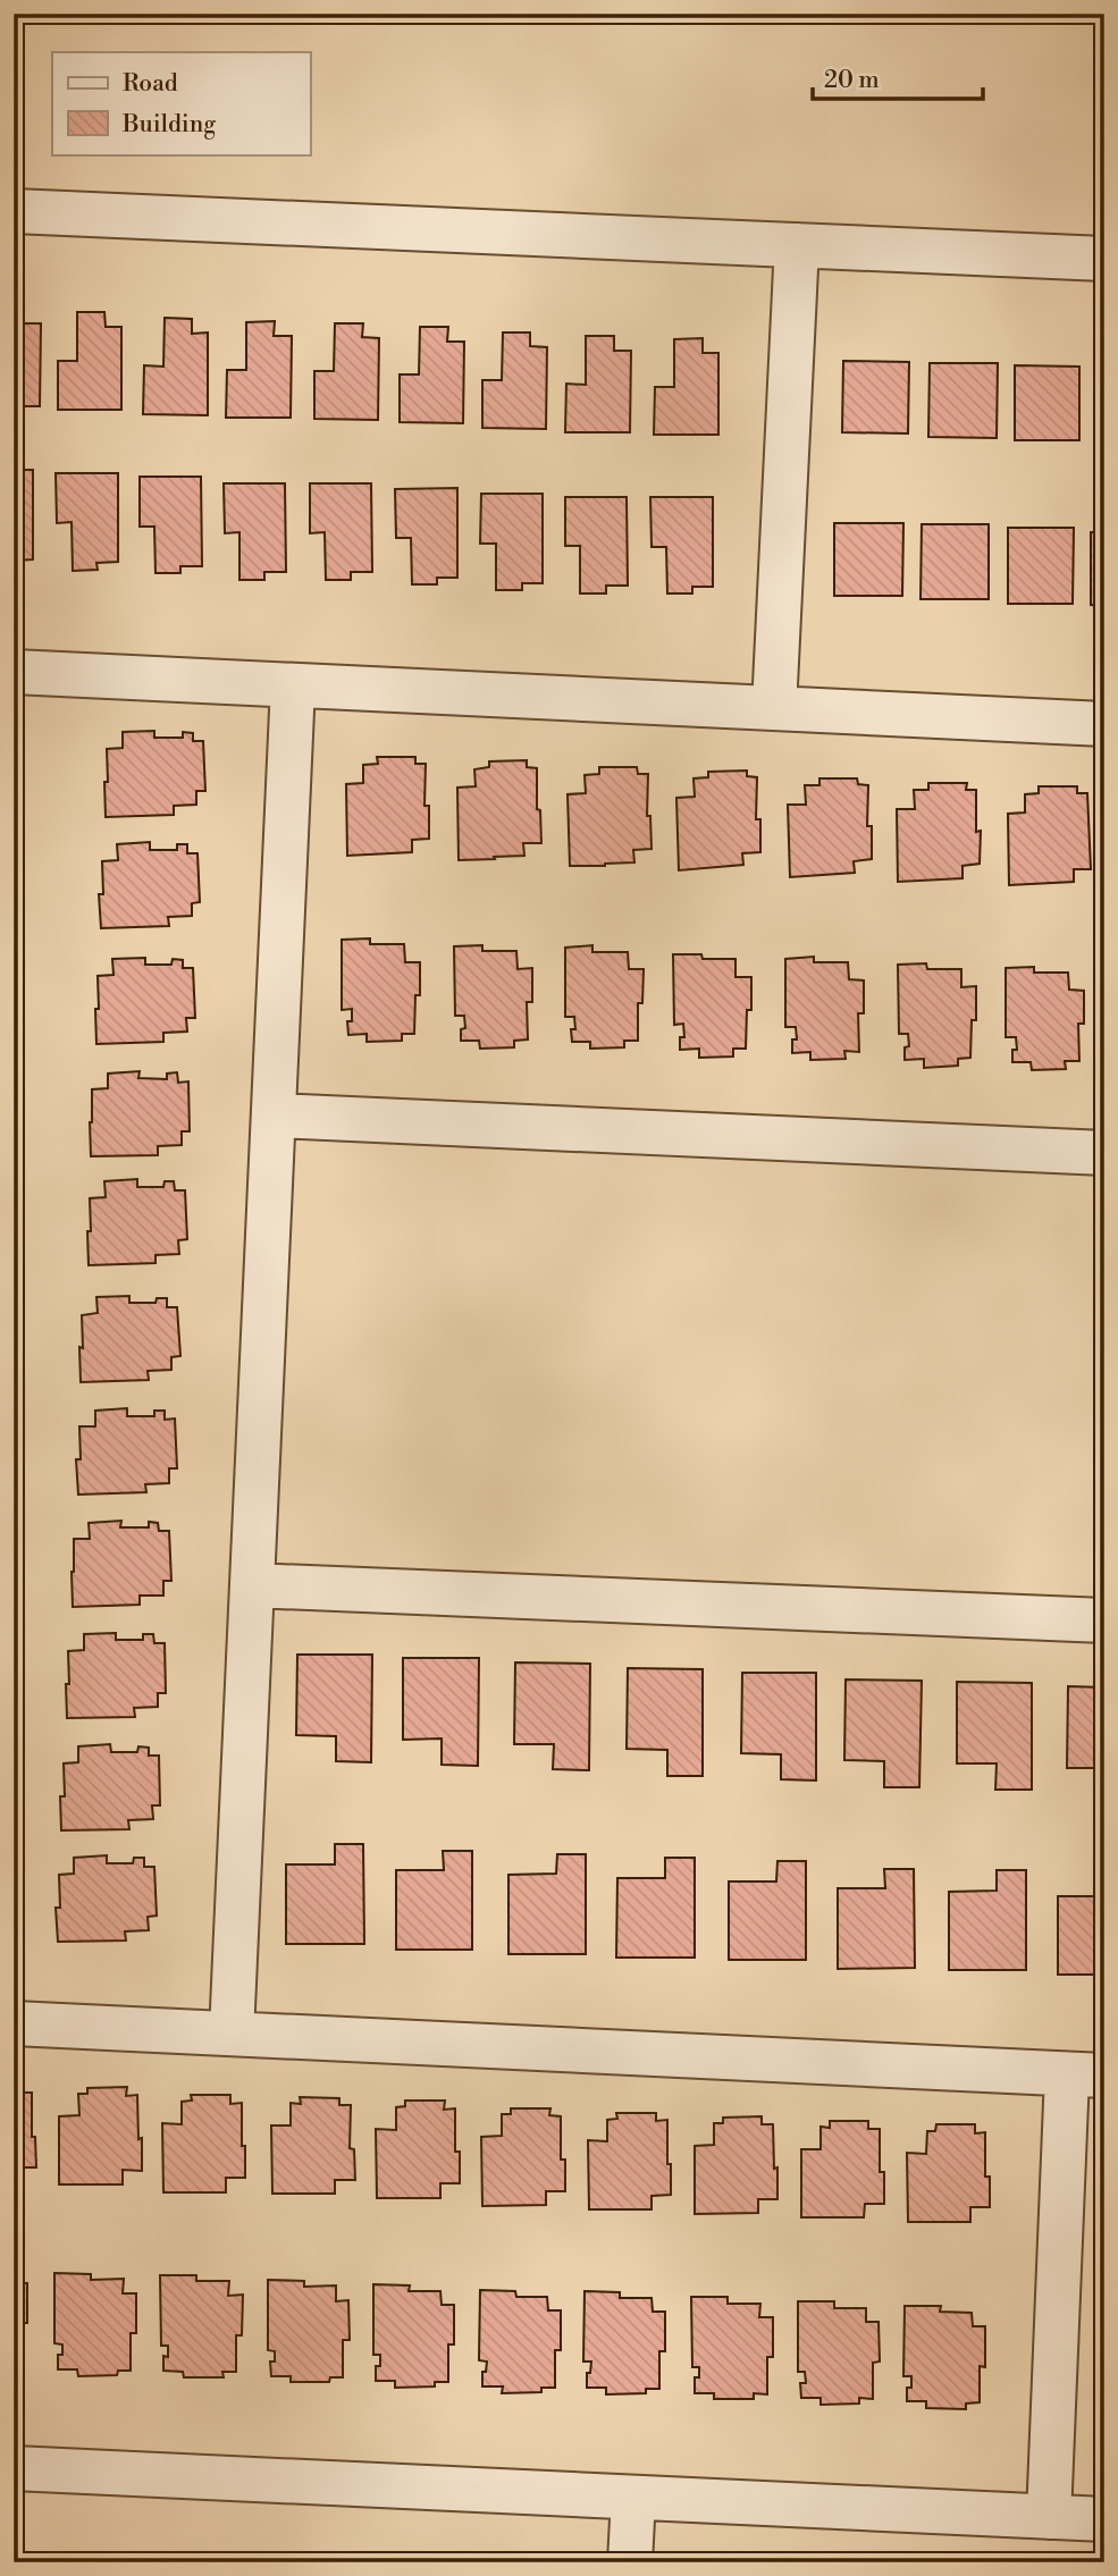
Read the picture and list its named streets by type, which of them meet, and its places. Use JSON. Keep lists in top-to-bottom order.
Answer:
{
  "legend": ["Road", "Building"],
  "scale_bar": "20 m"
}
